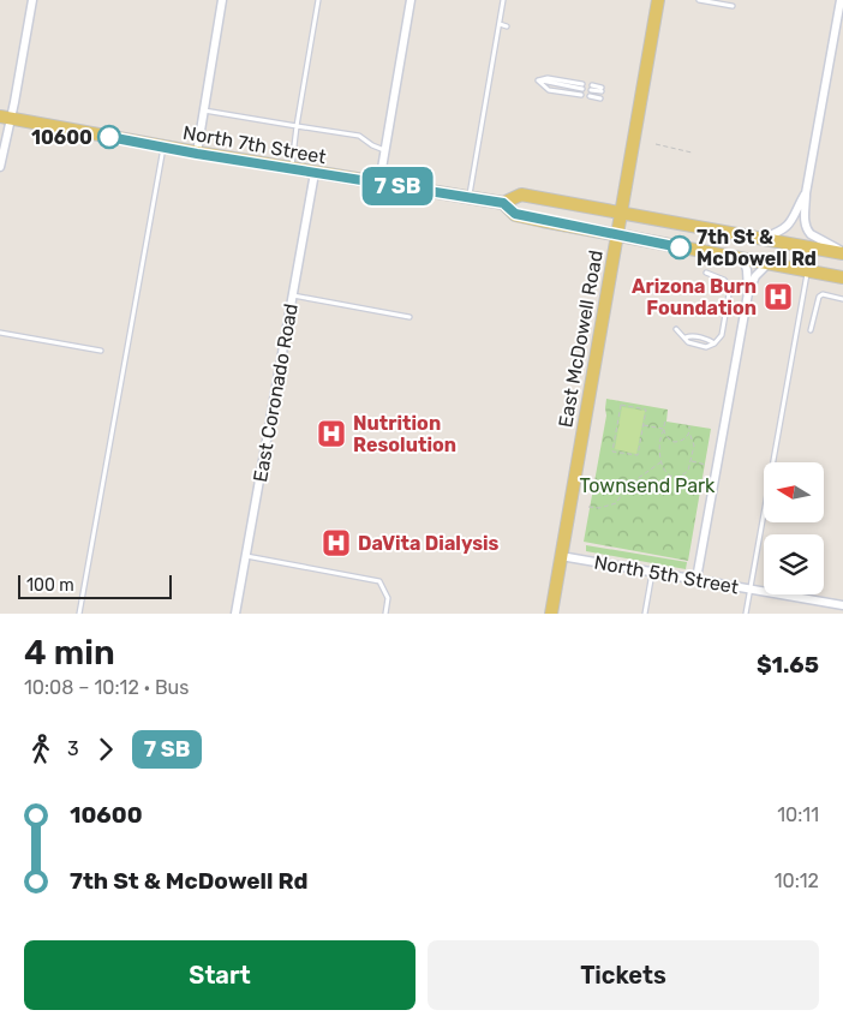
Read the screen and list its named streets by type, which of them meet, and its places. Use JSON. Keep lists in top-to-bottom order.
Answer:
{
  "streets": {
    "main road": ["North 7th Street", "East McDowell Road"],
    "street": ["East Coronado Road", "North 5th Street"]
  },
  "crossings": [
    ["North 7th Street", "East McDowell Road"],
    ["North 7th Street", "East Coronado Road"],
    ["East McDowell Road", "North 5th Street"]
  ],
  "parks": ["Townsend Park"],
  "places": {
    "other": ["10600", "7th St & McDowell Rd"],
    "hospital": ["Arizona Burn Foundation", "Nutrition Resolution", "DaVita Dialysis"]
  },
  "scale_bar": "100 m",
  "north": "left",
  "page": {
    "on_map": "7 SB",
    "scale": "100 m",
    "heading": ["4 min", "10:08 – 10:12 · Bus", "$1.65"],
    "legs": ["3", "7 SB"],
    "list": [
      {
        "name": "10600",
        "value": "10:11"
      },
      {
        "name": "7th St & McDowell Rd",
        "value": "10:12"
      }
    ],
    "buttons": ["Start", "Tickets"]
  }
}
